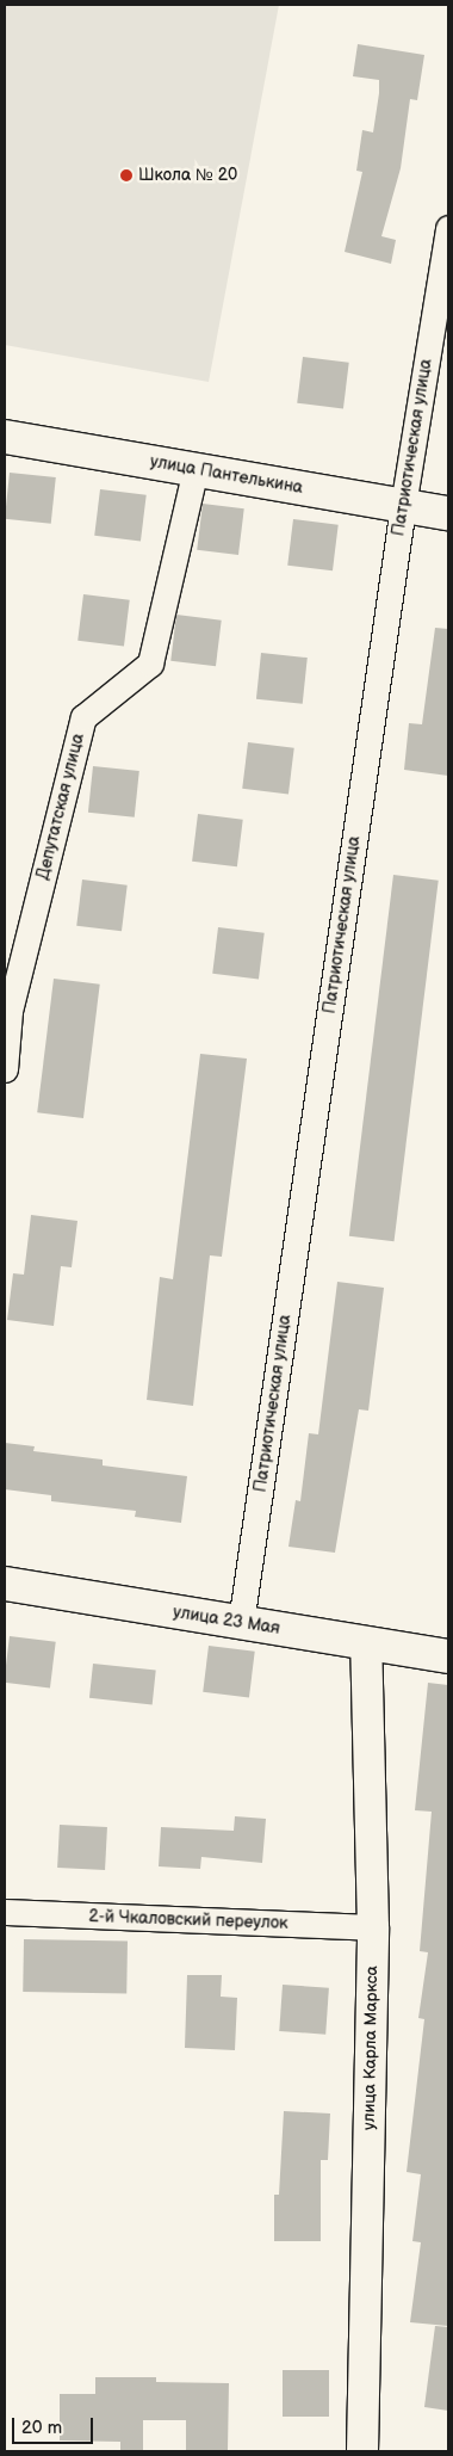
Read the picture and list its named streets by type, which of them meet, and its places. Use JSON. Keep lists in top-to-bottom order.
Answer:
{
  "streets": {
    "main road": ["улица Пантелькина", "улица 23 Мая"],
    "street": [
      "Патриотическая улица",
      "Депутатская улица",
      "2-й Чкаловский переулок",
      "улица Карла Маркса"
    ]
  },
  "crossings": [
    ["Патриотическая улица", "улица Пантелькина"],
    ["Патриотическая улица", "улица 23 Мая"],
    ["улица Пантелькина", "Депутатская улица"],
    ["улица 23 Мая", "улица Карла Маркса"],
    ["2-й Чкаловский переулок", "улица Карла Маркса"]
  ],
  "places": ["Школа № 20"],
  "scale_bar": "20 m"
}
